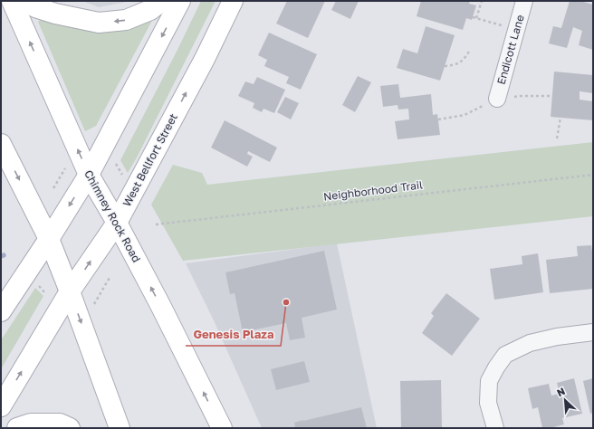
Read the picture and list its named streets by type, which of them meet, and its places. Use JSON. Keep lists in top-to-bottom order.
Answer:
{
  "streets": {
    "main road": ["West Bellfort Street", "Chimney Rock Road"],
    "street": ["Endicott Lane"],
    "path": ["Neighborhood Trail"]
  },
  "crossings": [
    ["West Bellfort Street", "Chimney Rock Road"]
  ],
  "places": ["Genesis Plaza"],
  "north": "top left"
}
